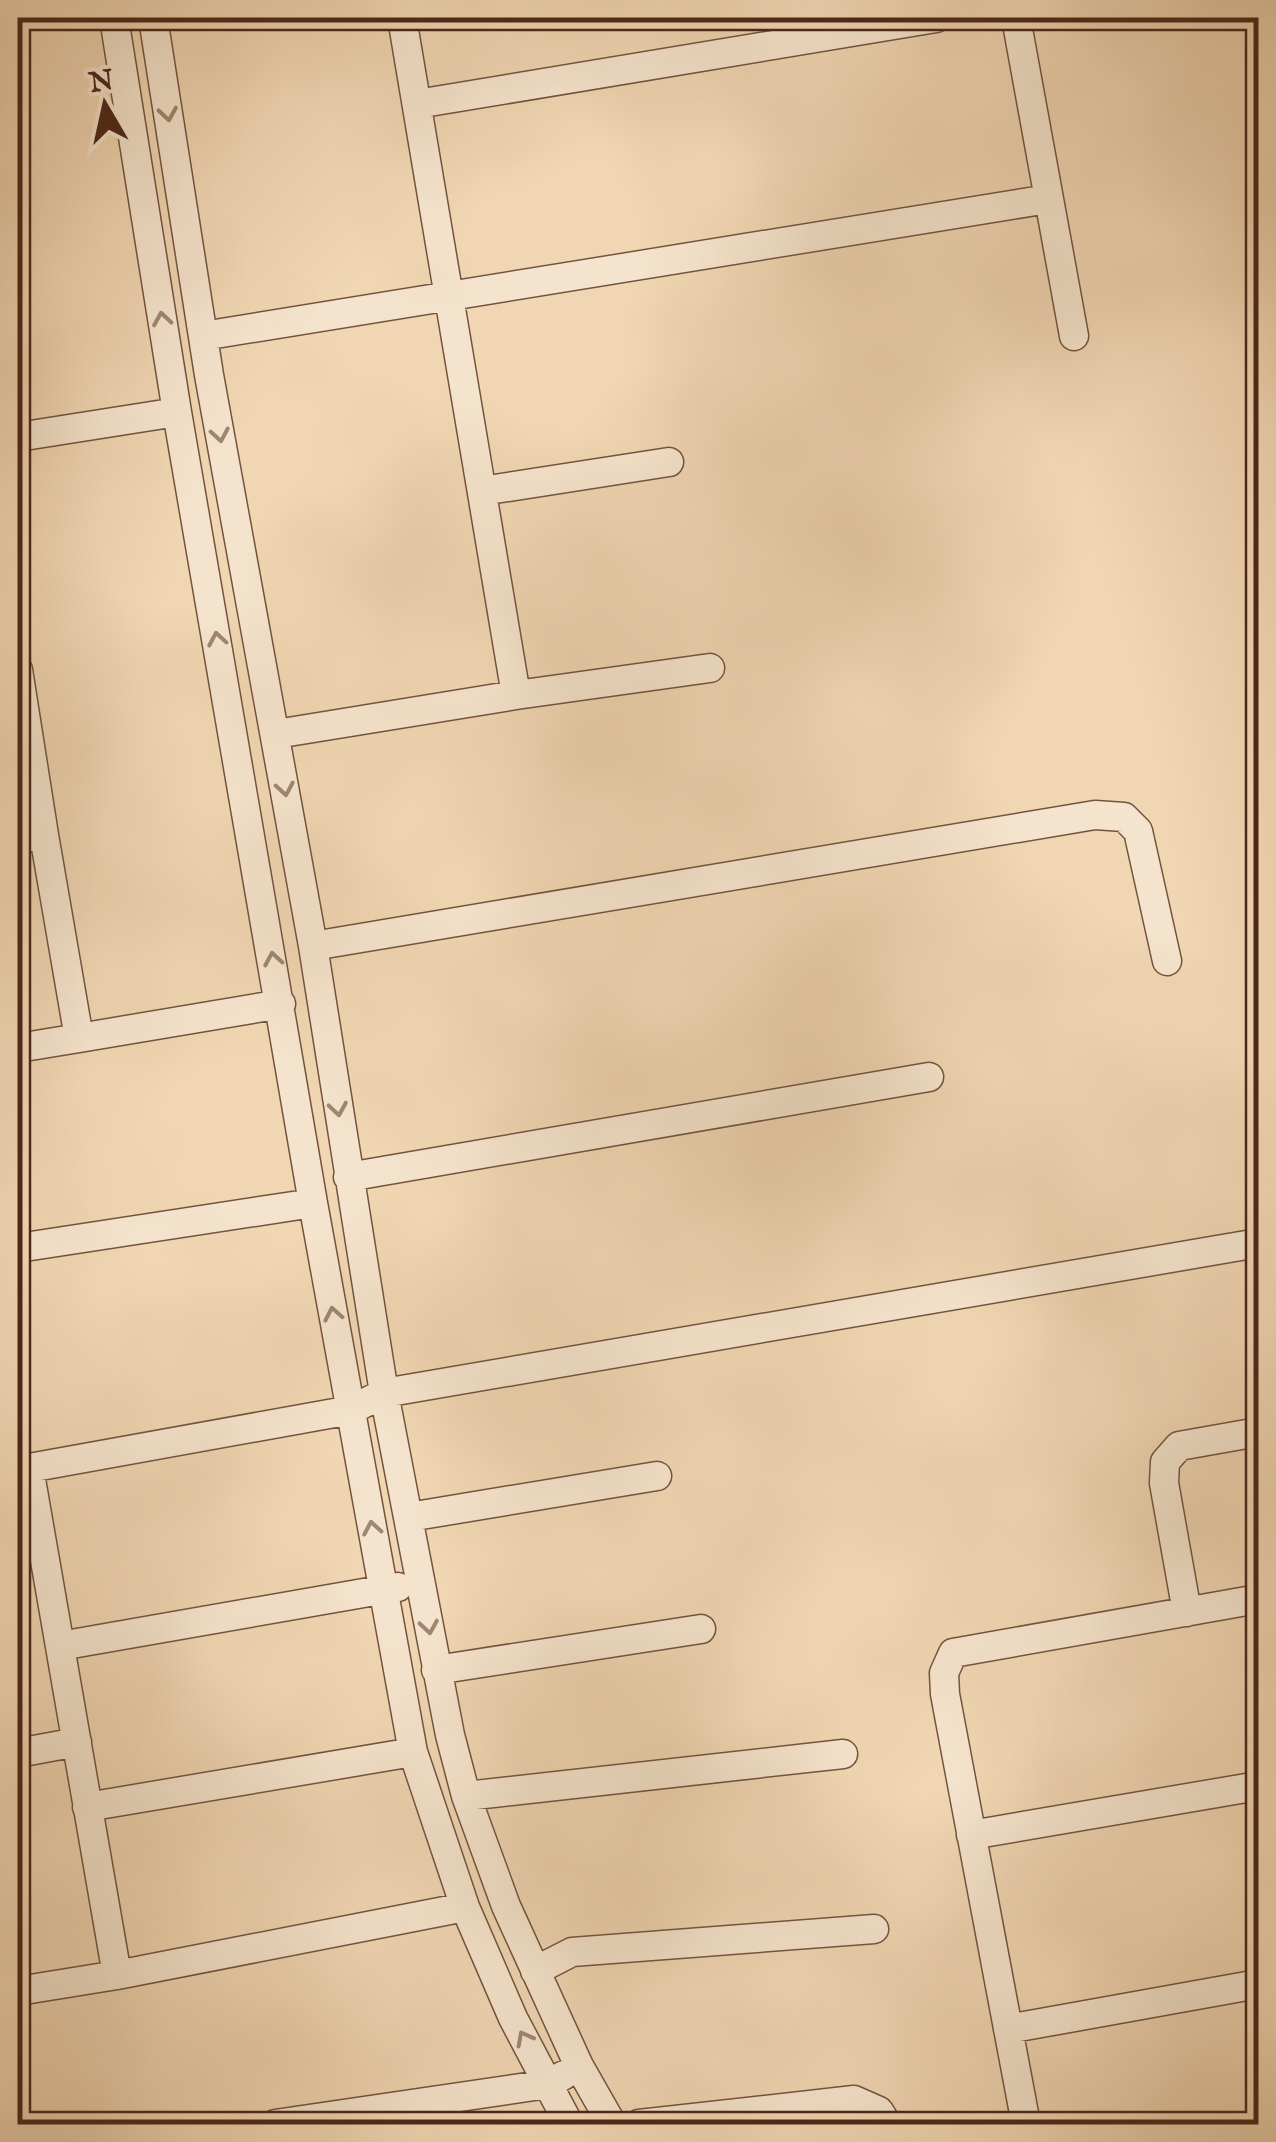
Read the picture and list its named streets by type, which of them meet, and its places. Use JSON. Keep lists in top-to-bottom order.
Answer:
{
  "north": "top"
}
